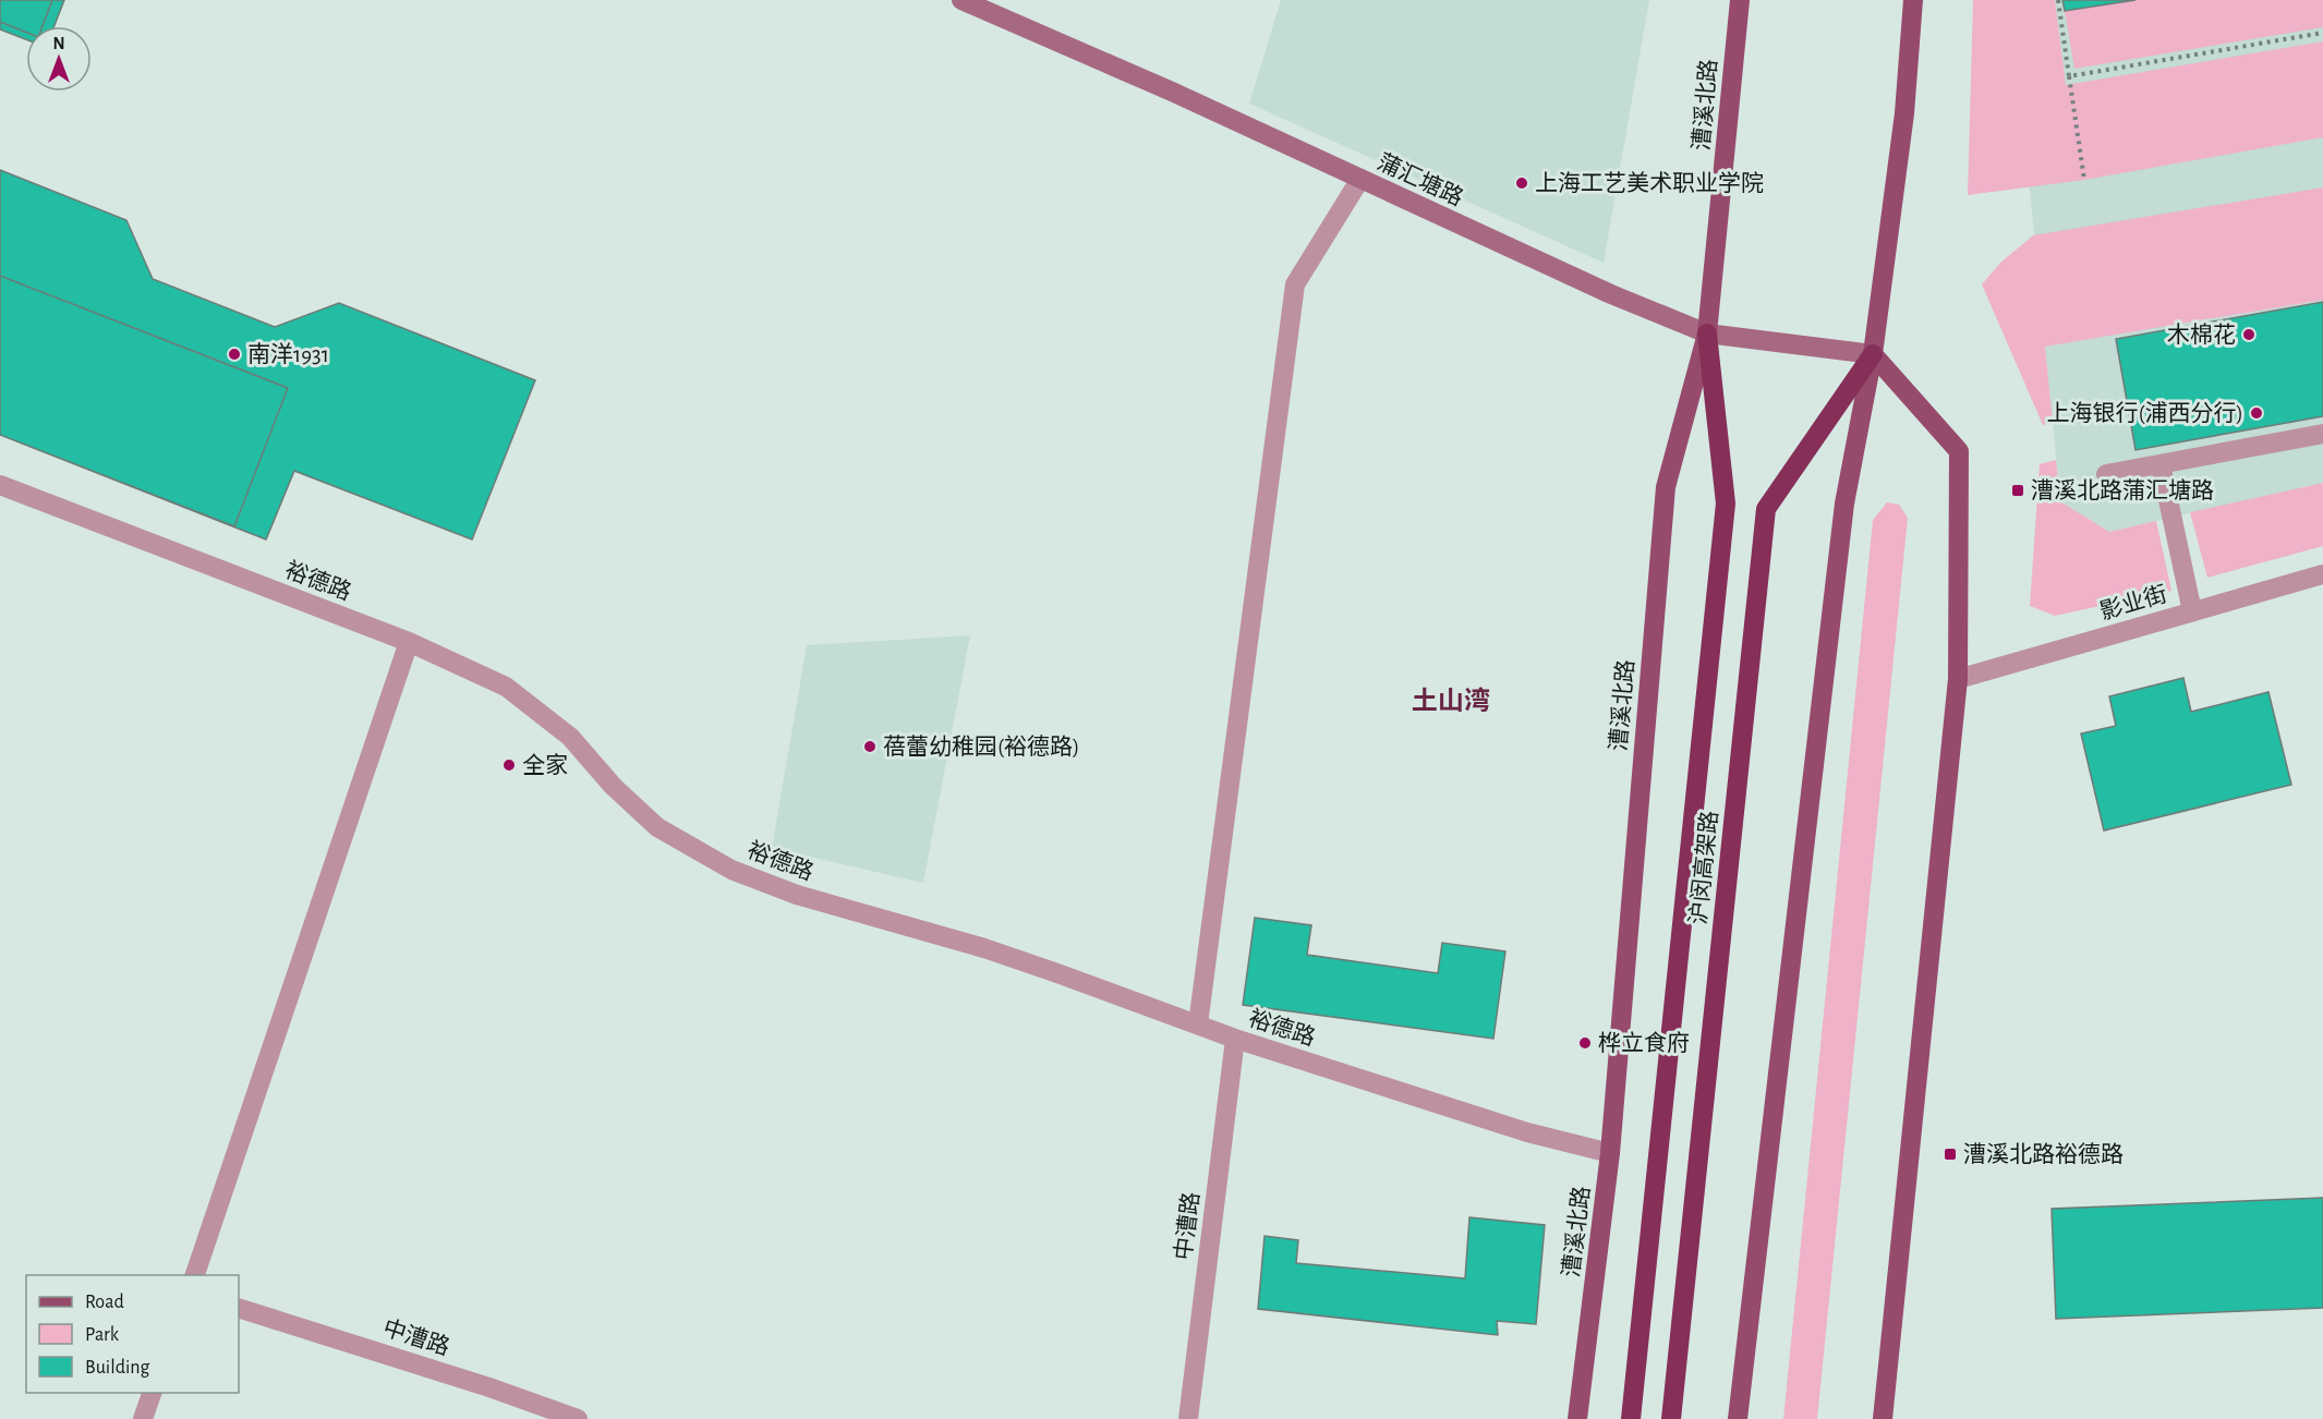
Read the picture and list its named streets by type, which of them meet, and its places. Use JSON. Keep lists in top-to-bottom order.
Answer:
{
  "streets": {
    "highway": ["沪闵高架路"],
    "main road": ["漕溪北路"],
    "street": [
      "蒲汇塘路",
      "裕德路",
      "影业街",
      "中漕路"
    ]
  },
  "crossings": [
    ["漕溪北路", "蒲汇塘路"],
    ["漕溪北路", "裕德路"],
    ["蒲汇塘路", "沪闵高架路"],
    ["裕德路", "中漕路"]
  ],
  "districts": ["土山湾"],
  "places": {
    "other": [
      "上海工艺美术职业学院",
      "木棉花",
      "南洋1931",
      "上海银行(浦西分行)",
      "蓓蕾幼稚园(裕德路)",
      "全家",
      "桦立食府"
    ],
    "transit": ["漕溪北路蒲汇塘路", "漕溪北路裕德路"]
  },
  "legend": ["Road", "Park", "Building"],
  "north": "top"
}
